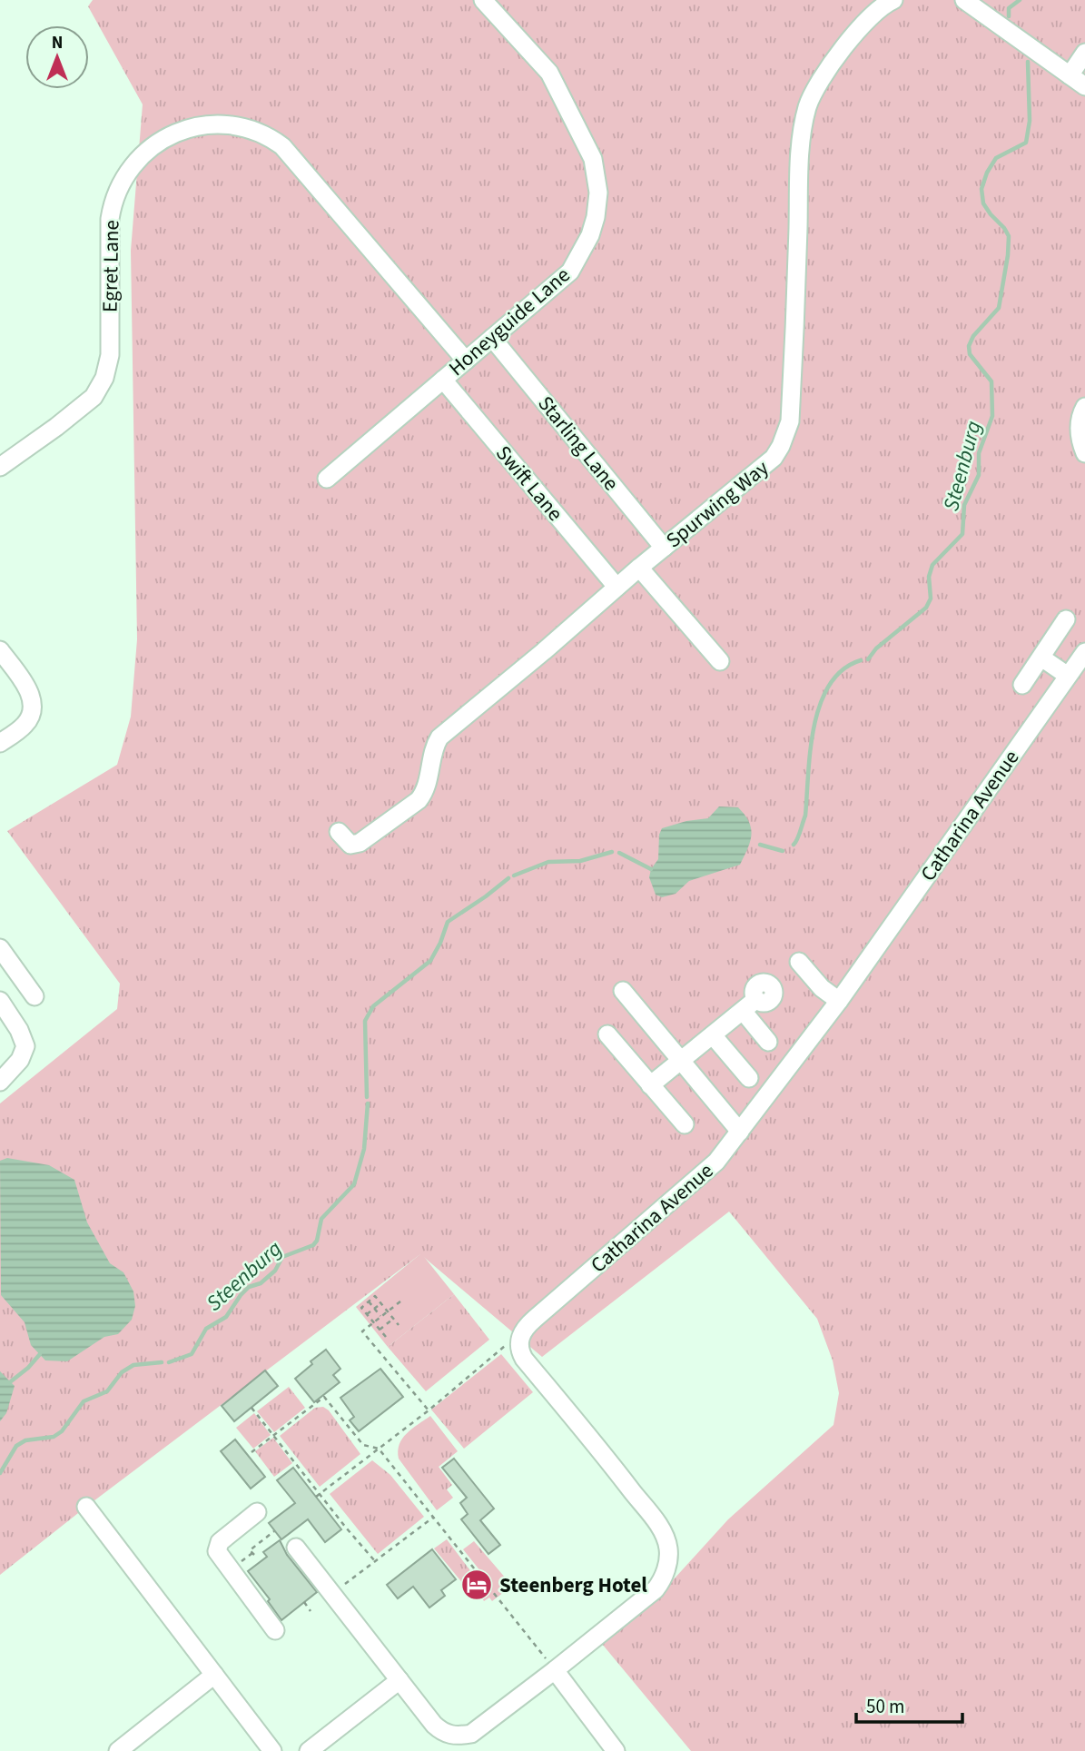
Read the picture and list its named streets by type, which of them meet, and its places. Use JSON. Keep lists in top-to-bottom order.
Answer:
{
  "streets": {
    "street": [
      "Egret Lane",
      "Honeyguide Lane",
      "Starling Lane",
      "Swift Lane",
      "Spurwing Way",
      "Catharina Avenue"
    ]
  },
  "crossings": [
    ["Egret Lane", "Honeyguide Lane"],
    ["Honeyguide Lane", "Starling Lane"],
    ["Honeyguide Lane", "Swift Lane"],
    ["Starling Lane", "Spurwing Way"],
    ["Swift Lane", "Spurwing Way"]
  ],
  "water": ["Steenburg"],
  "places": {
    "hotel": ["Steenberg Hotel"]
  },
  "scale_bar": "50 m",
  "north": "top"
}
